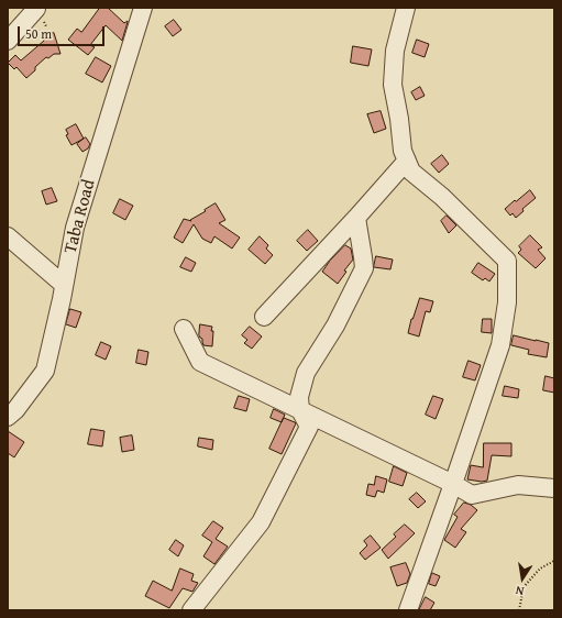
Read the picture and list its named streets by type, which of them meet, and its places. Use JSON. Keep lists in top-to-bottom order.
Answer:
{
  "streets": {
    "street": ["Taba Road"]
  },
  "scale_bar": "50 m",
  "north": "bottom"
}
